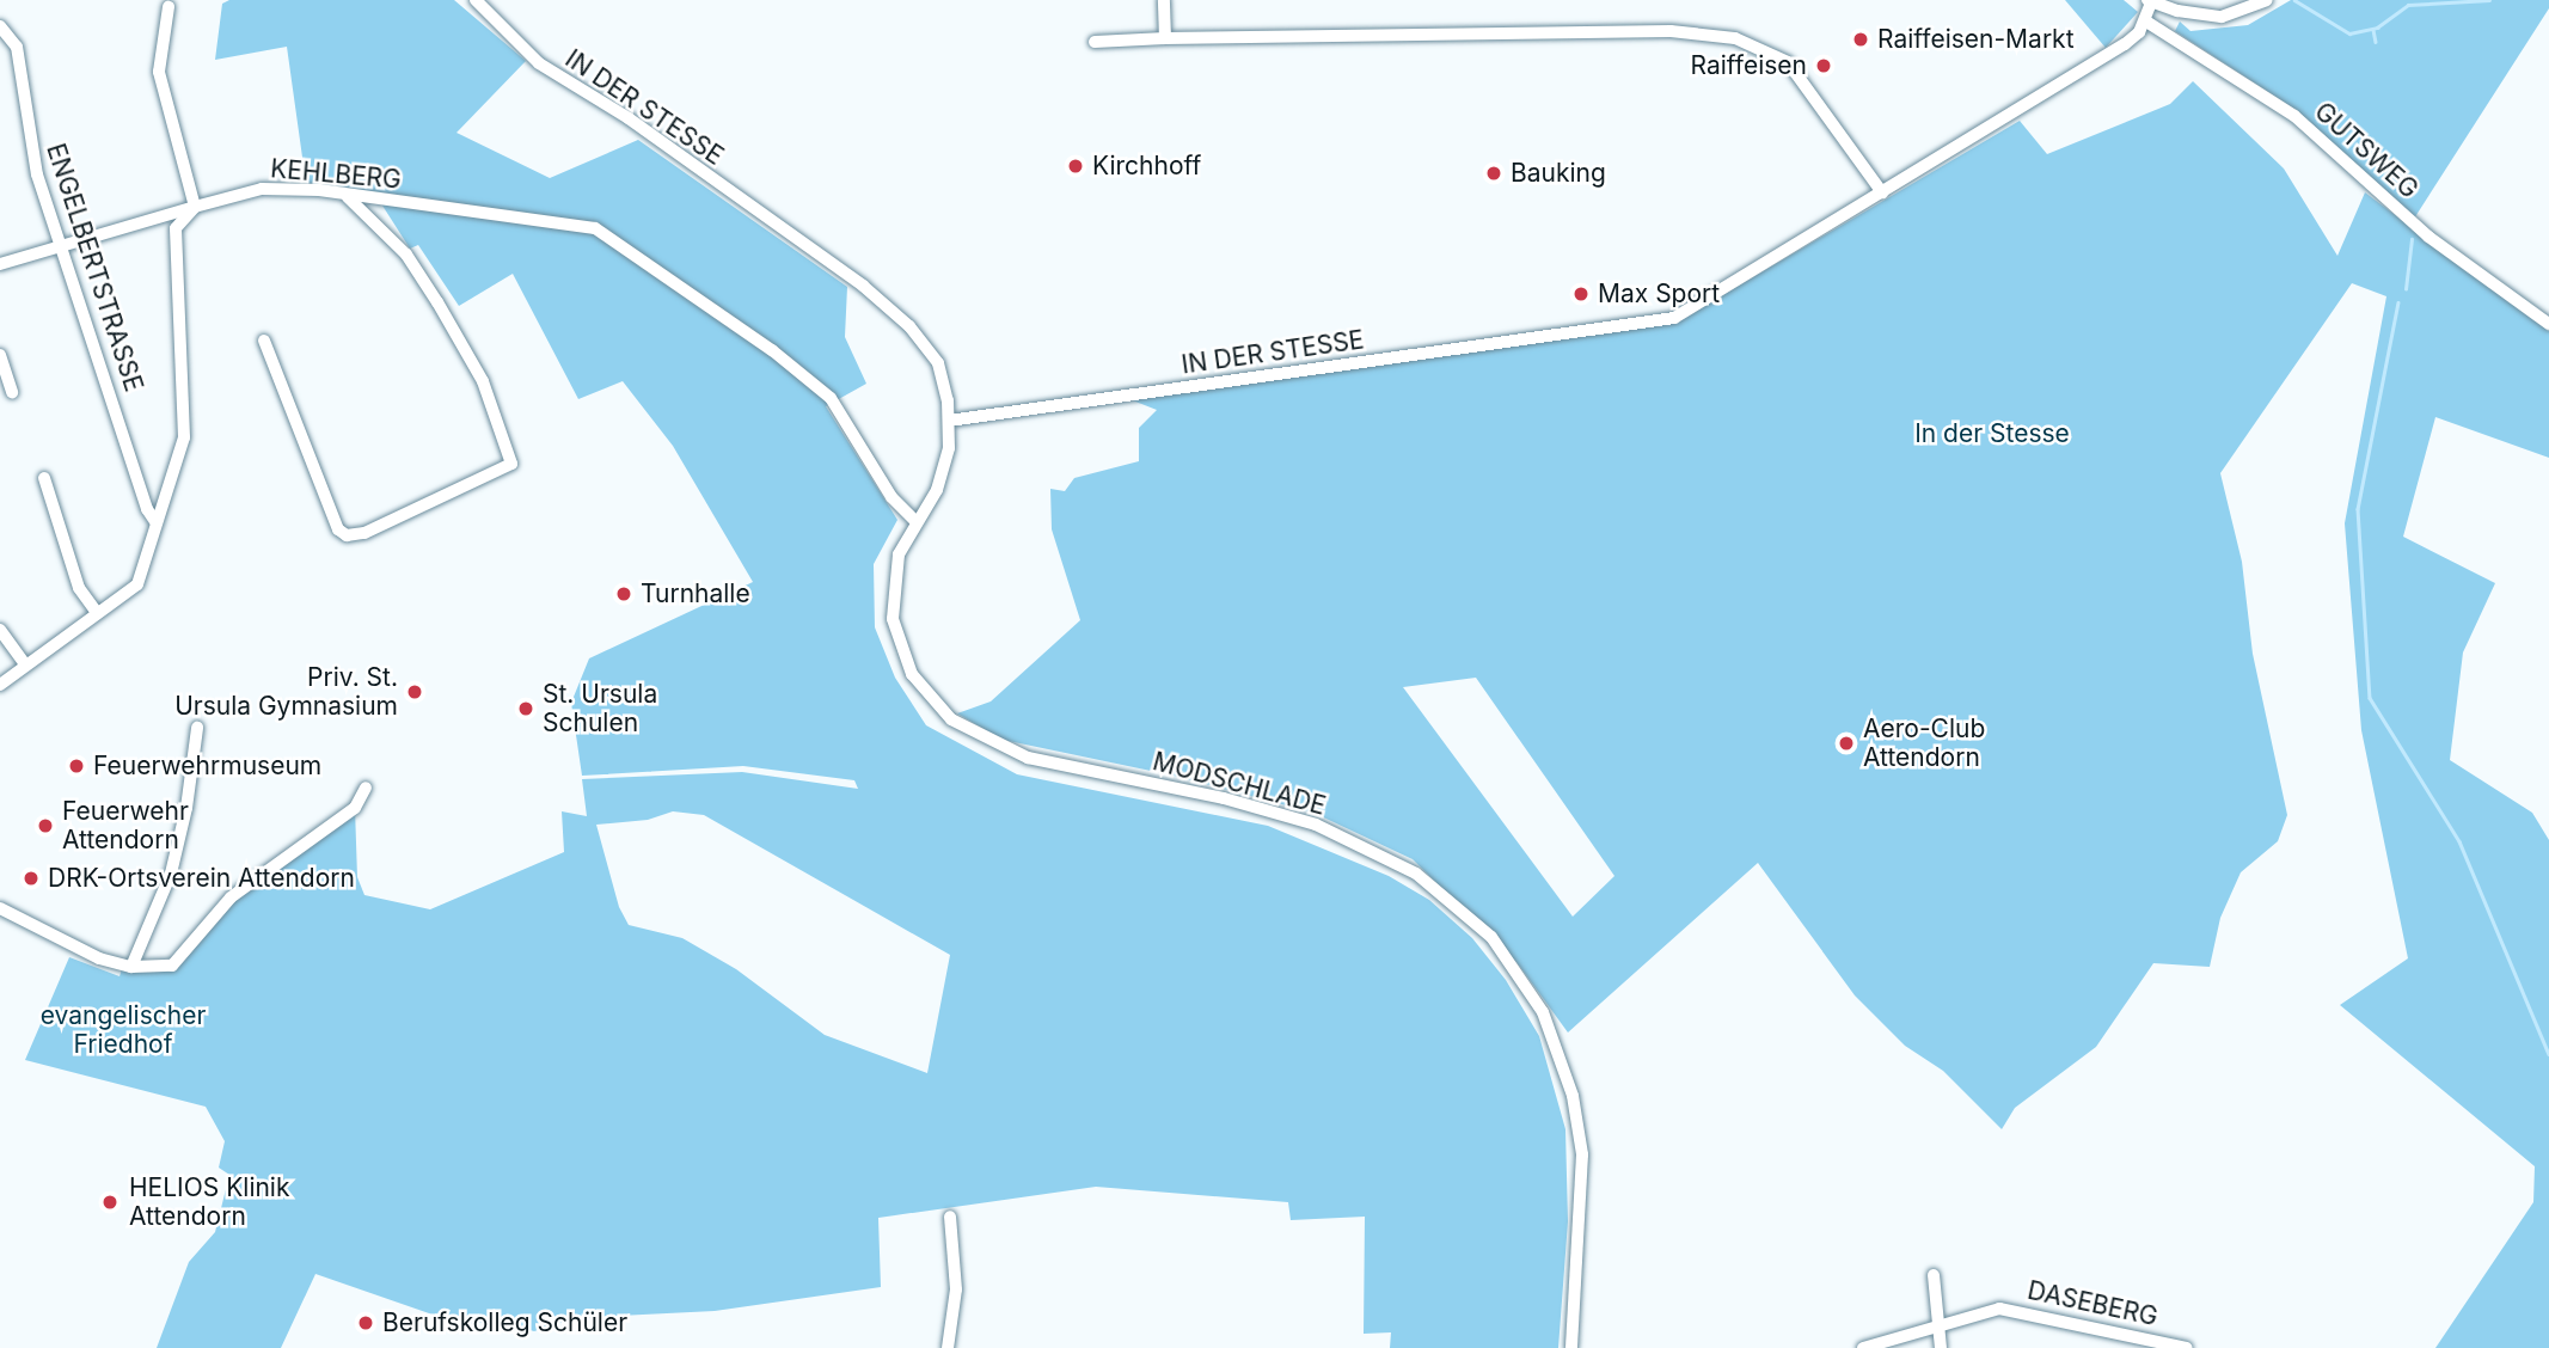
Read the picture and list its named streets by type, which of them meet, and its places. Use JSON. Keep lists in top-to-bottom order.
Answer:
{
  "streets": {
    "street": [
      "IN DER STESSE",
      "GUTSWEG",
      "KEHLBERG",
      "ENGELBERTSTRASSE",
      "MODSCHLADE",
      "DASEBERG"
    ]
  },
  "crossings": [
    ["IN DER STESSE", "GUTSWEG"],
    ["IN DER STESSE", "MODSCHLADE"],
    ["KEHLBERG", "ENGELBERTSTRASSE"],
    ["KEHLBERG", "MODSCHLADE"]
  ],
  "parks": ["In der Stesse", "evangelischer Friedhof"],
  "places": [
    "Raiffeisen-Markt",
    "Raiffeisen",
    "Kirchhoff",
    "Bauking",
    "Max Sport",
    "Turnhalle",
    "Priv. St. Ursula Gymnasium",
    "St. Ursula Schulen",
    "Aero-Club Attendorn",
    "Feuerwehrmuseum",
    "Feuerwehr Attendorn",
    "DRK-Ortsverein Attendorn",
    "HELIOS Klinik Attendorn",
    "Berufskolleg Schüler"
  ]
}
